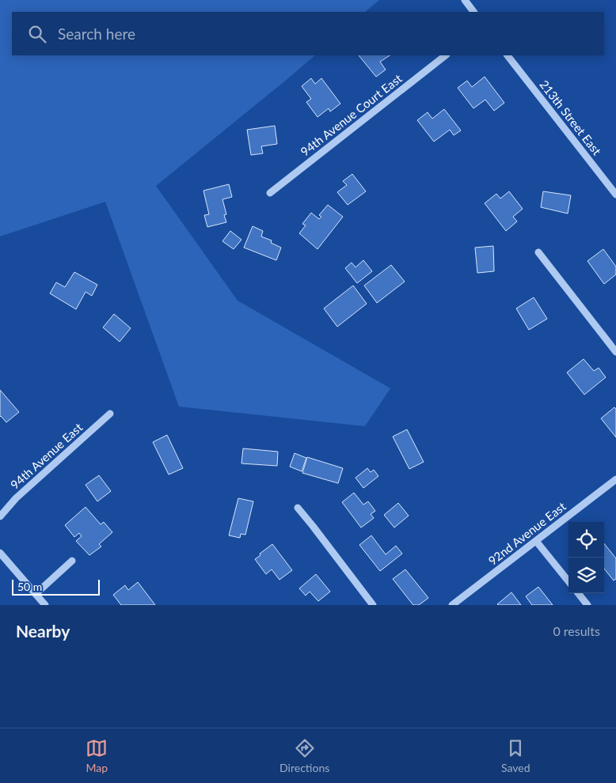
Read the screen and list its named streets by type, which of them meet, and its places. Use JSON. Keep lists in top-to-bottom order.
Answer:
{
  "streets": {
    "street": [
      "94th Avenue Court East",
      "213th Street East",
      "94th Avenue East",
      "92nd Avenue East"
    ]
  },
  "scale_bar": "50 m",
  "page": {
    "search": "Search here",
    "scale": "50 m",
    "heading": ["Nearby", "0 results"],
    "nav": ["Map", "Directions", "Saved"]
  }
}
